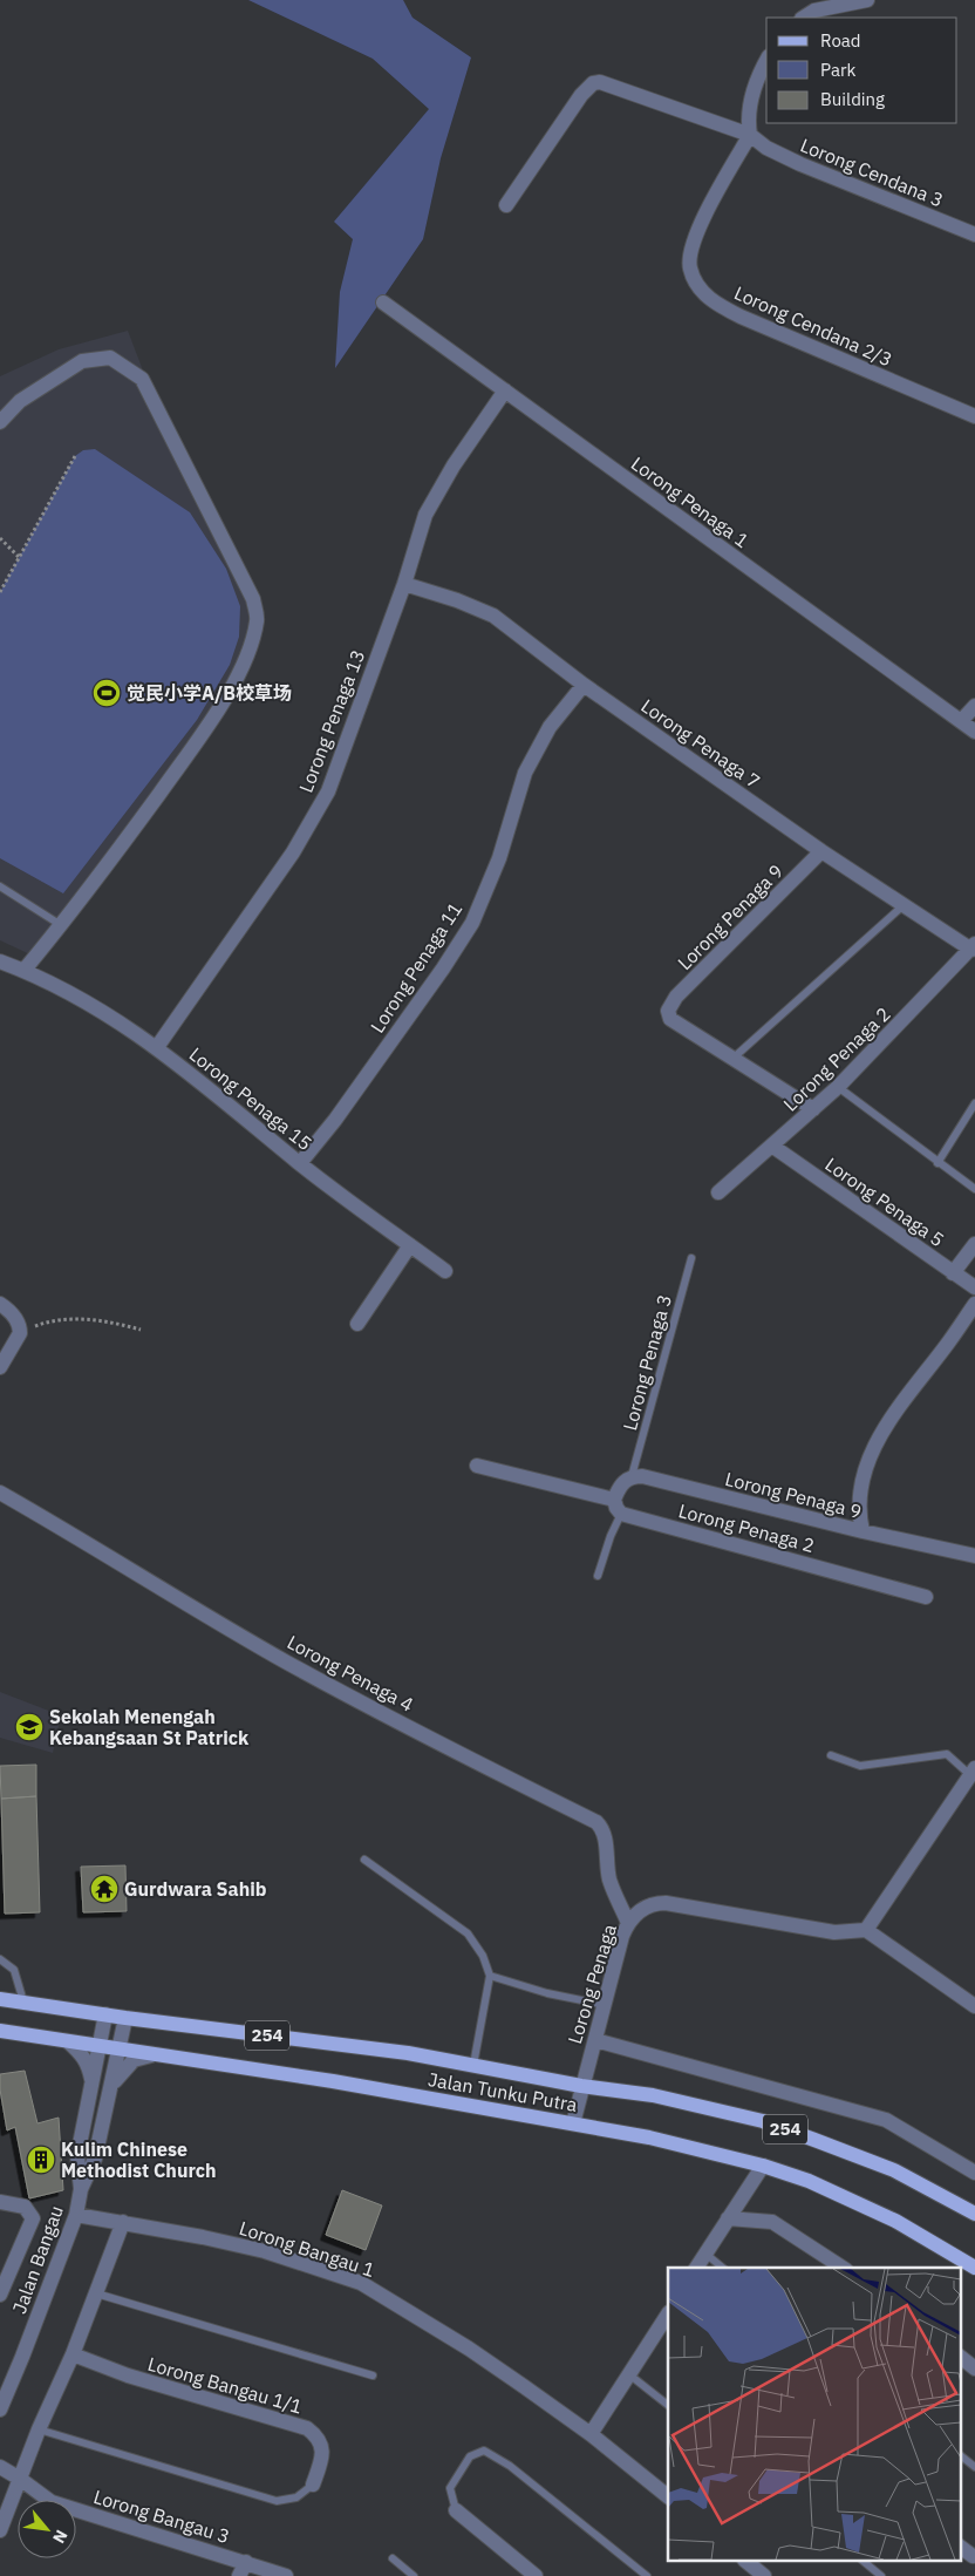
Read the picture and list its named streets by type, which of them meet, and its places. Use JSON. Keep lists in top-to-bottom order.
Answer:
{
  "streets": {
    "main road": ["254", "Jalan Tunku Putra"],
    "street": [
      "Lorong Cendana 3",
      "Lorong Cendana 2/3",
      "Lorong Penaga 1",
      "Lorong Penaga 13",
      "Lorong Penaga 7",
      "Lorong Penaga 9",
      "Lorong Penaga 11",
      "Lorong Penaga 2",
      "Lorong Penaga 15",
      "Lorong Penaga 5",
      "Lorong Penaga 4",
      "Lorong Penaga",
      "Lorong Bangau 1",
      "Jalan Bangau",
      "Lorong Bangau 1/1",
      "Lorong Bangau 3"
    ],
    "lane": ["Lorong Penaga 3"]
  },
  "crossings": [
    ["Lorong Cendana 3", "Lorong Cendana 2/3"],
    ["Lorong Penaga 1", "Lorong Penaga 13"],
    ["Lorong Penaga 13", "Lorong Penaga 7"],
    ["Lorong Penaga 13", "Lorong Penaga 15"],
    ["Lorong Penaga 7", "Lorong Penaga 9"],
    ["Lorong Penaga 7", "Lorong Penaga 11"],
    ["Lorong Penaga 7", "Lorong Penaga 2"],
    ["Lorong Penaga 9", "Lorong Penaga 3"],
    ["Lorong Penaga 11", "Lorong Penaga 15"],
    ["Lorong Penaga 2", "Lorong Penaga 5"],
    ["Lorong Penaga 4", "Lorong Penaga"],
    ["Lorong Penaga", "Jalan Tunku Putra"],
    ["Jalan Tunku Putra", "Jalan Bangau"],
    ["Lorong Bangau 1", "Jalan Bangau"]
  ],
  "places": {
    "sports": ["觉民小学A/B校草场"],
    "school or university": ["Sekolah Menengah Kebangsaan St Patrick"],
    "temple": ["Gurdwara Sahib"],
    "building": ["Kulim Chinese Methodist Church"]
  },
  "legend": ["Road", "Park", "Building"],
  "north": "bottom right"
}
